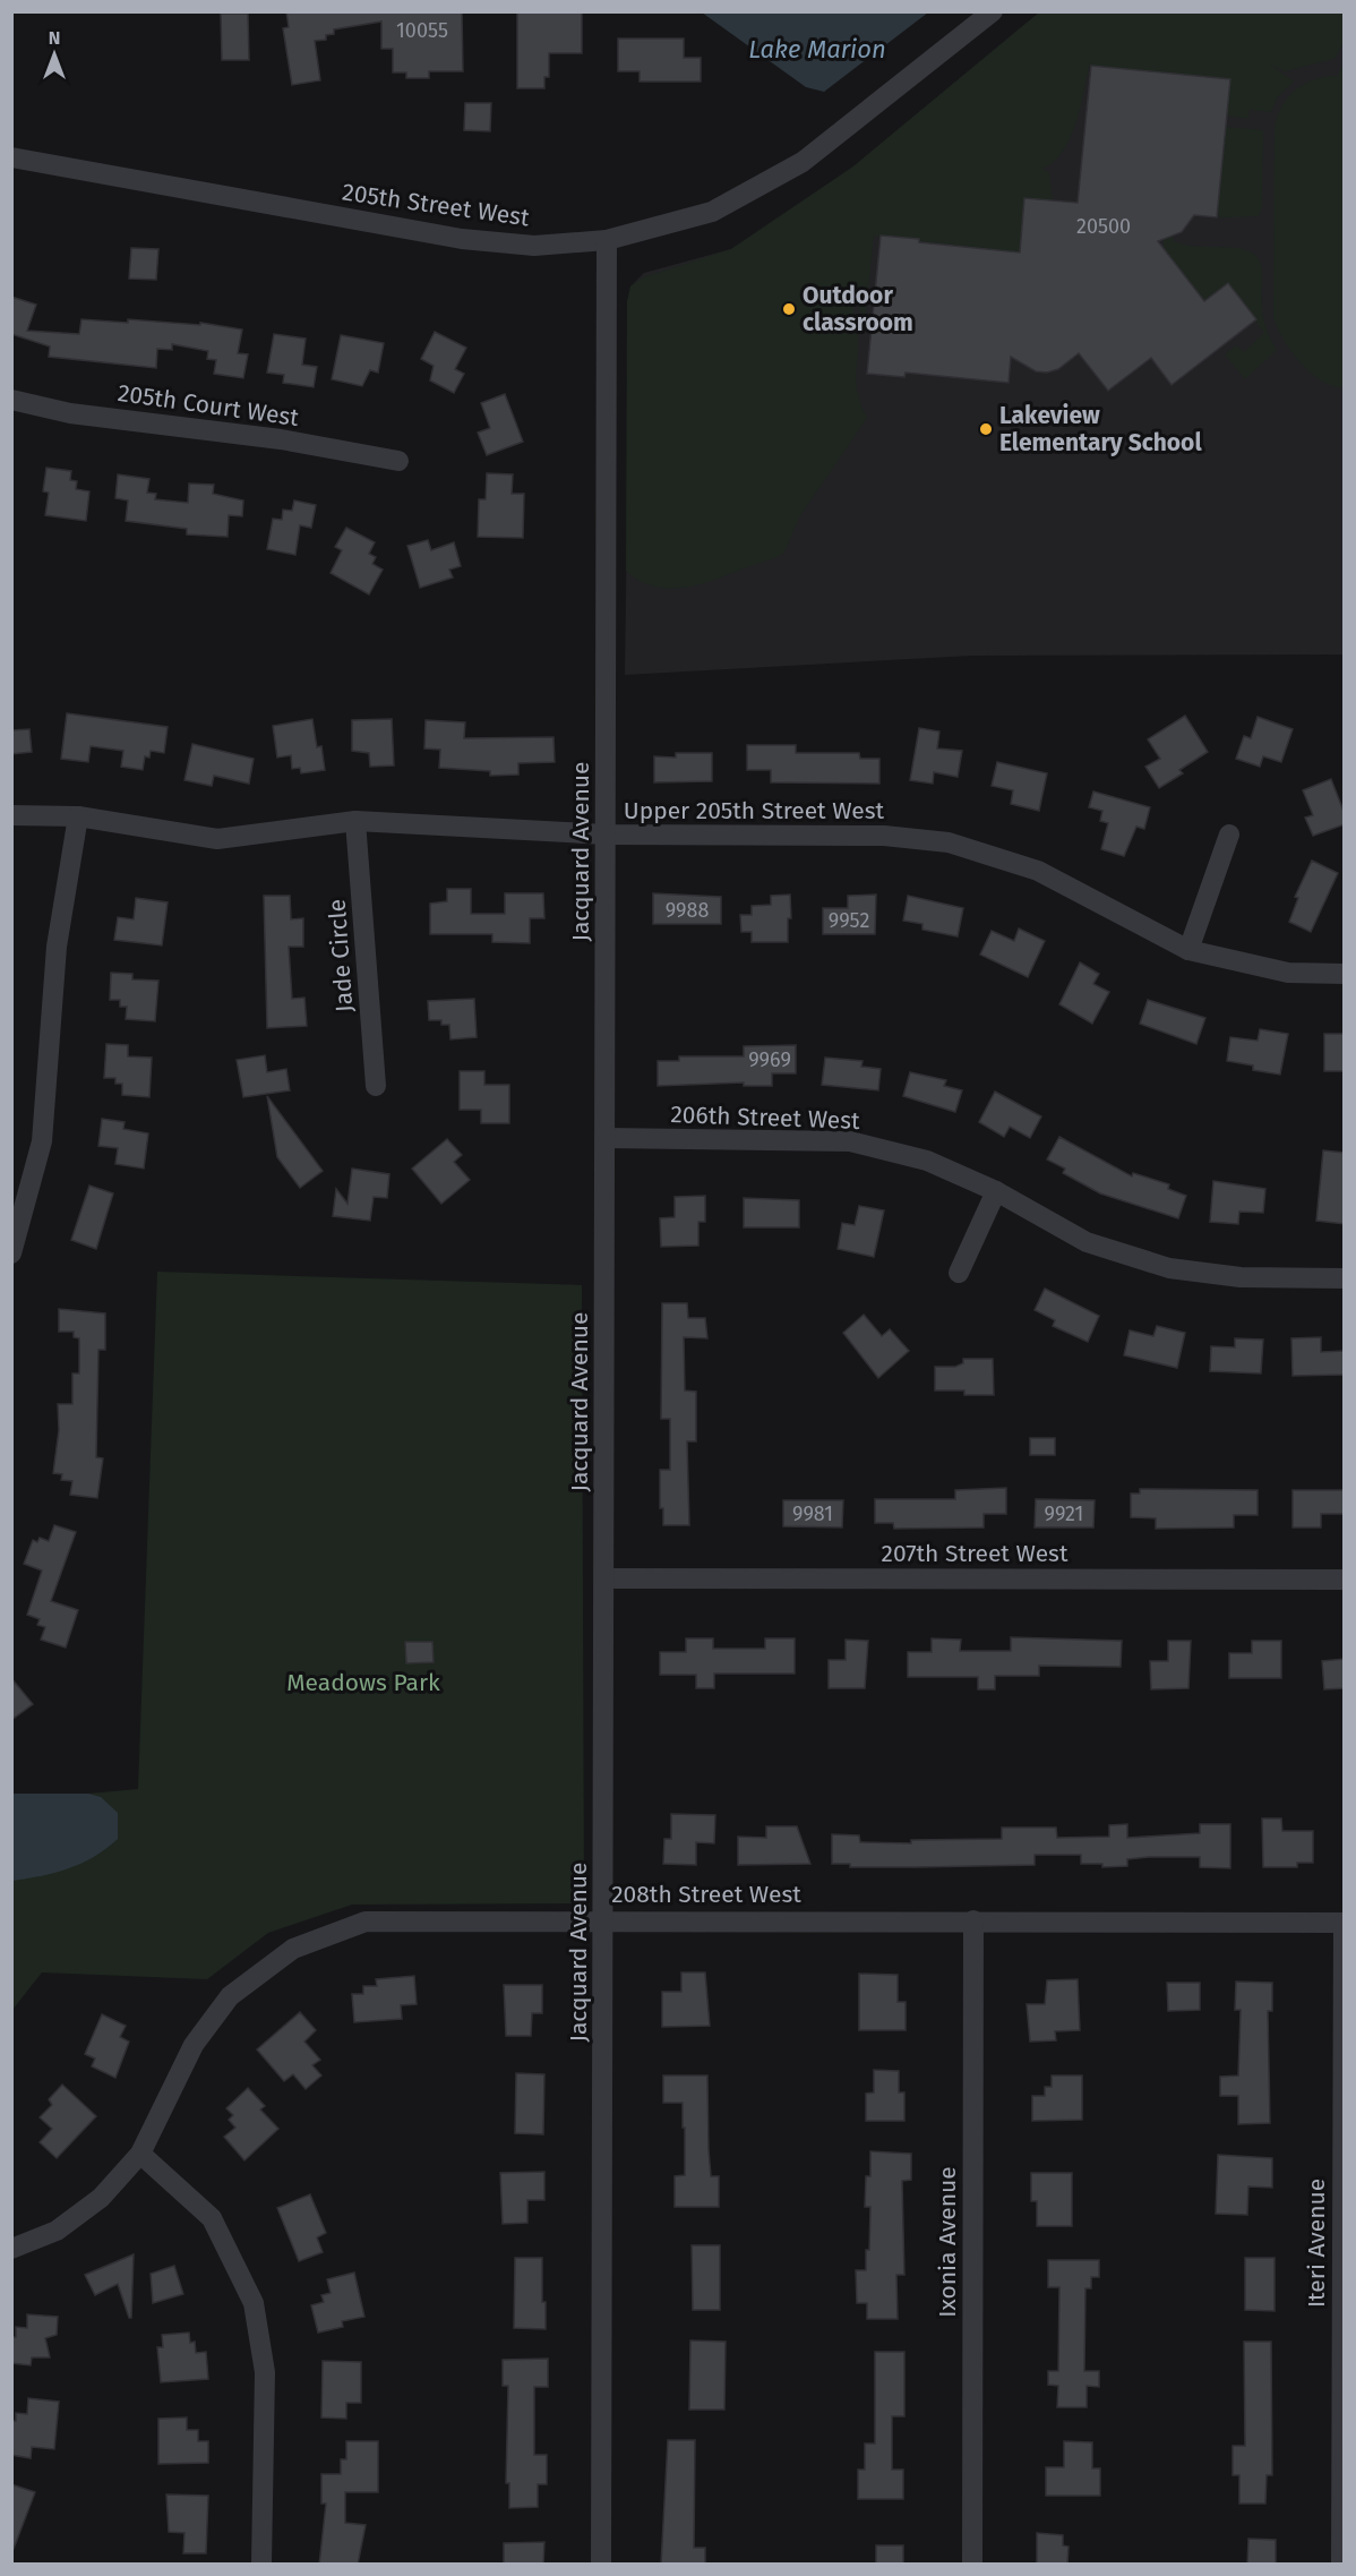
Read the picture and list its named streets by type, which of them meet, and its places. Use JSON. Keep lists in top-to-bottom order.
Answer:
{
  "streets": {
    "street": [
      "205th Street West",
      "205th Court West",
      "Upper 205th Street West",
      "Jacquard Avenue",
      "Jade Circle",
      "206th Street West",
      "207th Street West",
      "208th Street West",
      "Ixonia Avenue",
      "Iteri Avenue"
    ]
  },
  "crossings": [
    ["205th Street West", "Jacquard Avenue"],
    ["Upper 205th Street West", "Jacquard Avenue"],
    ["Upper 205th Street West", "Jade Circle"],
    ["Jacquard Avenue", "206th Street West"],
    ["Jacquard Avenue", "207th Street West"],
    ["Jacquard Avenue", "208th Street West"],
    ["208th Street West", "Ixonia Avenue"],
    ["208th Street West", "Iteri Avenue"]
  ],
  "water": ["Lake Marion"],
  "parks": ["Meadows Park"],
  "places": ["Outdoor classroom", "Lakeview Elementary School"],
  "house_numbers": [
    "10055",
    "20500",
    "9988",
    "9952",
    "9969",
    "9981",
    "9921"
  ],
  "north": "top"
}
